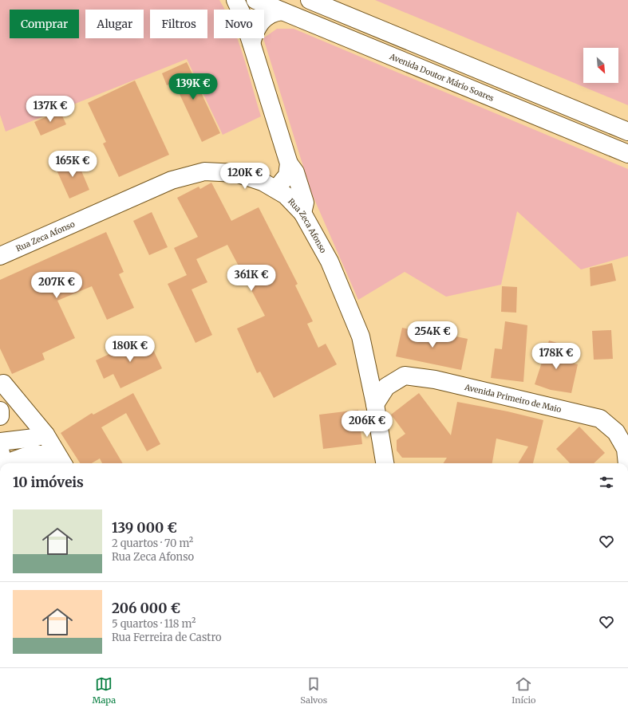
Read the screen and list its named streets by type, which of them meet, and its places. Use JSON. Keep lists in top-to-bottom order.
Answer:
{
  "streets": {
    "street": ["Avenida Doutor Mário Soares", "Rua Zeca Afonso", "Avenida Primeiro de Maio"]
  },
  "crossings": [
    ["Rua Zeca Afonso", "Avenida Primeiro de Maio"]
  ],
  "north": "bottom right",
  "page": {
    "chip": [
      "Comprar",
      "Alugar",
      "Filtros",
      "Novo"
    ],
    "price": [
      "139K €",
      "137K €",
      "165K €",
      "120K €",
      "361K €",
      "207K €",
      "254K €",
      "180K €",
      "178K €",
      "206K €"
    ],
    "heading": "10 imóveis",
    "list": [
      {
        "name": "139 000 €",
        "note": "2 quartos · 70 m² · Rua Zeca Afonso"
      },
      {
        "name": "206 000 €",
        "note": "5 quartos · 118 m² · Rua Ferreira de Castro"
      }
    ],
    "tabs": ["Mapa", "Salvos", "Início"]
  }
}
